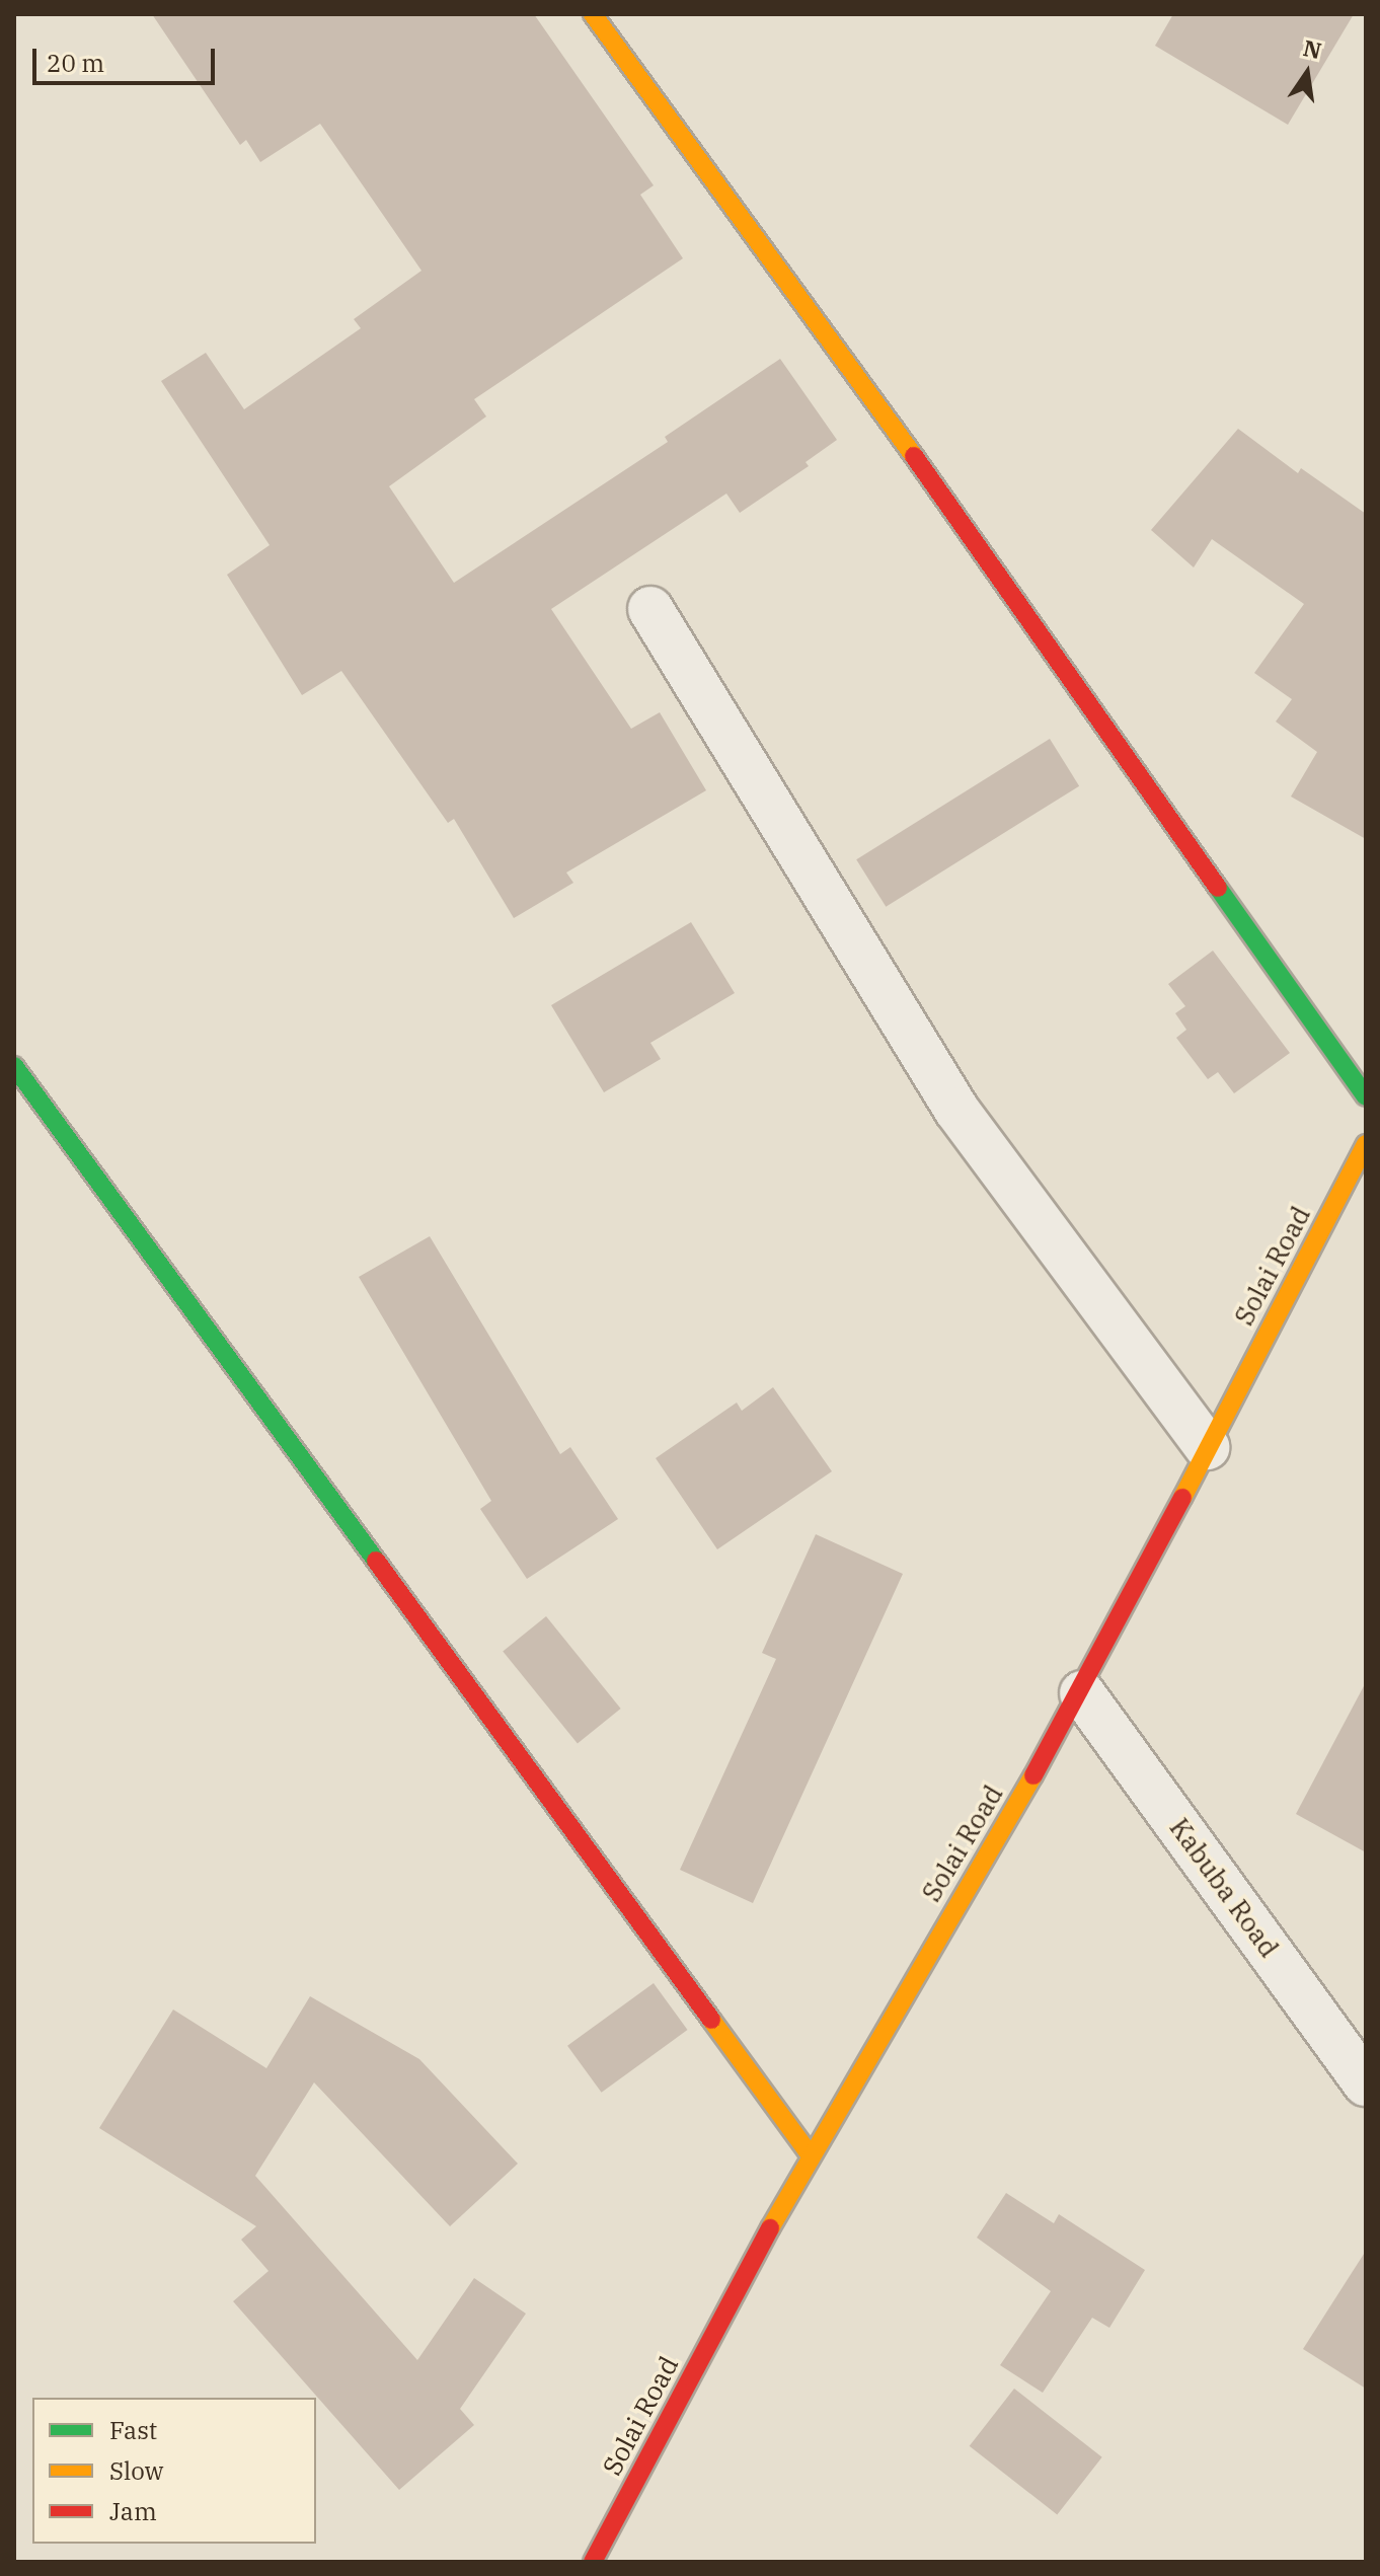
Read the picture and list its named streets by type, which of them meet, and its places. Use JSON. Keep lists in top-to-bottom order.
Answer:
{
  "streets": {
    "main road": ["Solai Road"],
    "street": ["Kabuba Road"]
  },
  "crossings": [
    ["Solai Road", "Kabuba Road"]
  ],
  "legend": ["Fast", "Slow", "Jam"],
  "scale_bar": "20 m",
  "north": "top"
}
